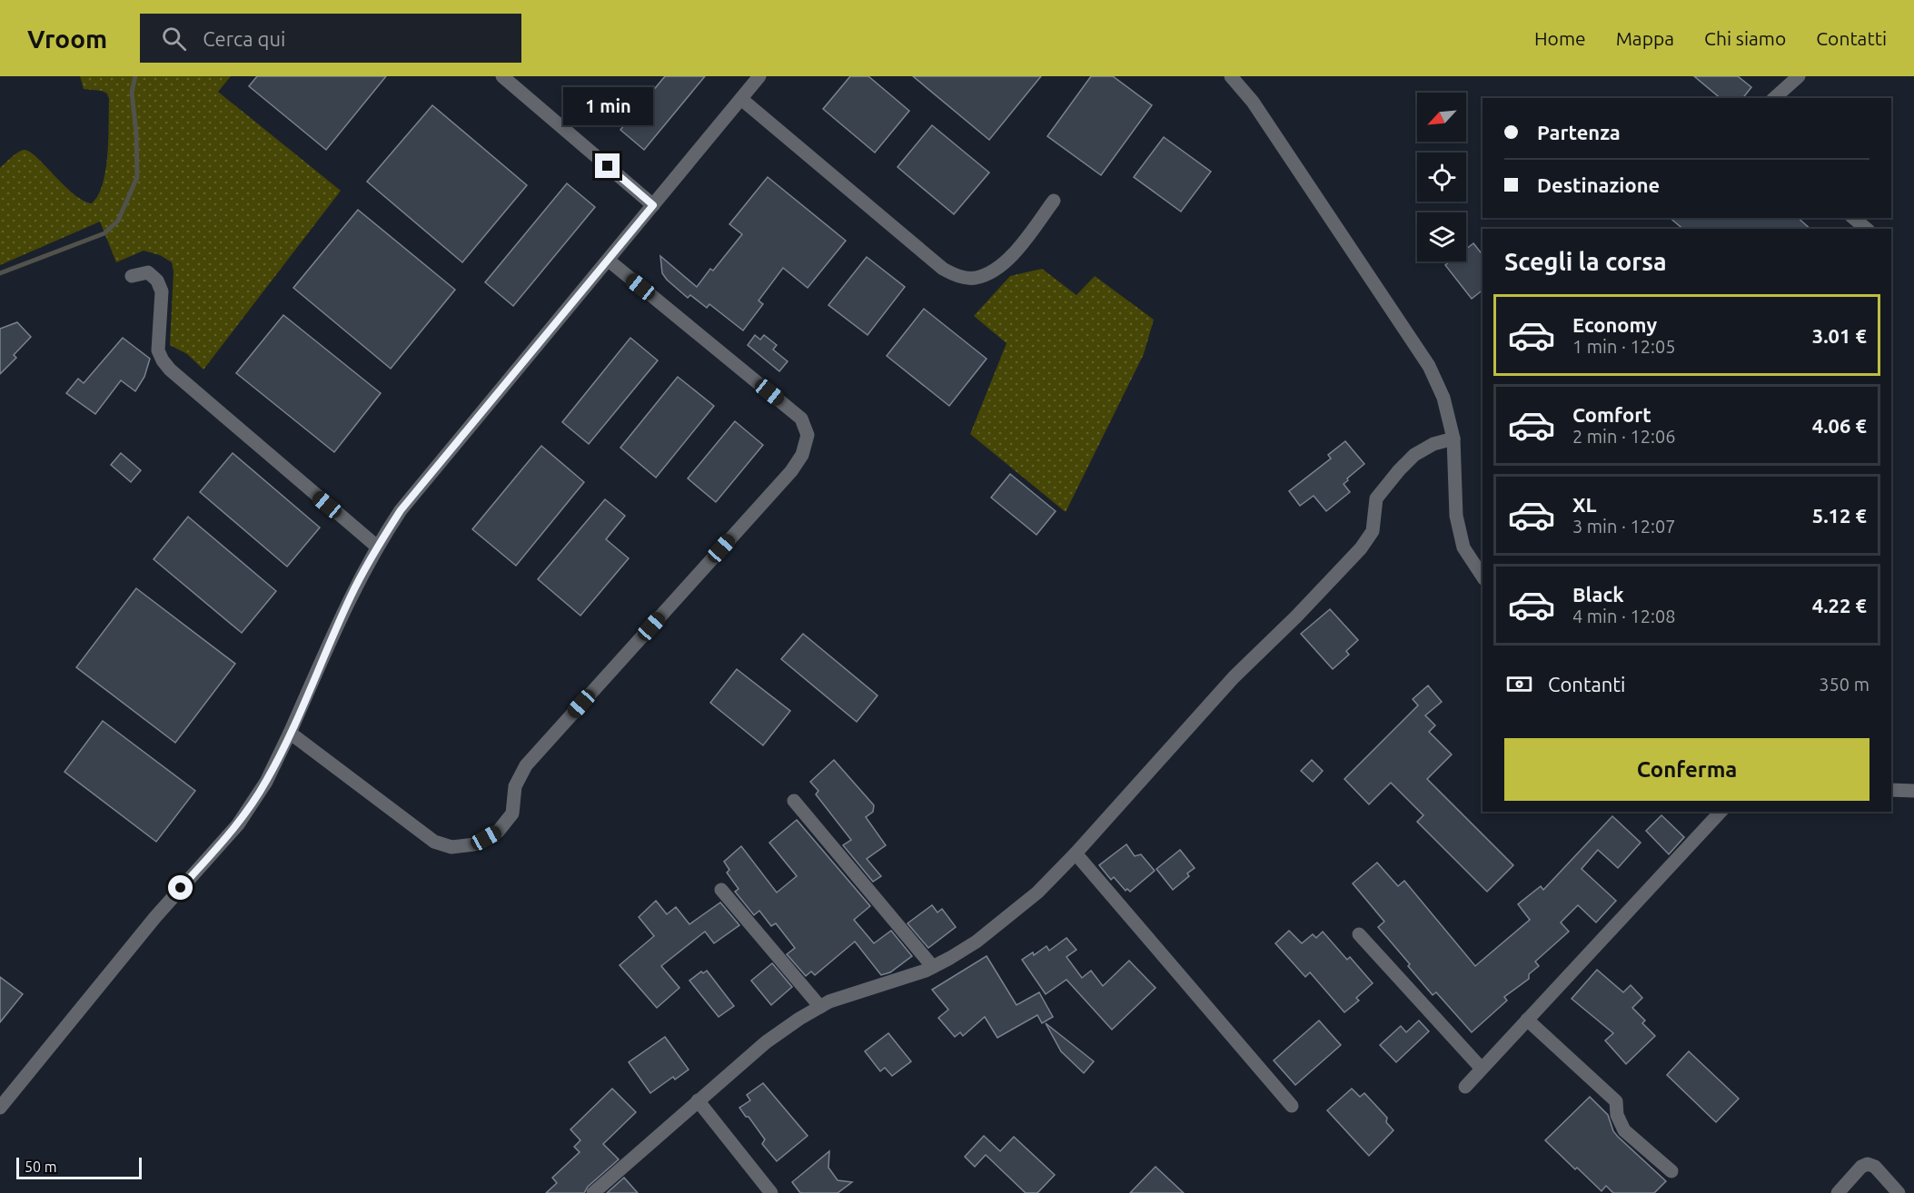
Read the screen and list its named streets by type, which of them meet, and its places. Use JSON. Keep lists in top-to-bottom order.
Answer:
{
  "scale_bar": "50 m",
  "north": "bottom left",
  "page": {
    "header": "Vroom",
    "search": "Cerca qui",
    "nav": [
      "Home",
      "Mappa",
      "Chi siamo",
      "Contatti"
    ],
    "bubble": "1 min",
    "banner": ["Partenza", "Destinazione"],
    "heading": "Scegli la corsa",
    "list": [
      {
        "name": "Economy",
        "note": "1 min · 12:05",
        "value": "3.01 €"
      },
      {
        "name": "Comfort",
        "note": "2 min · 12:06",
        "value": "4.06 €"
      },
      {
        "name": "XL",
        "note": "3 min · 12:07",
        "value": "5.12 €"
      },
      {
        "name": "Black",
        "note": "4 min · 12:08",
        "value": "4.22 €"
      }
    ],
    "pay": ["Contanti", "350 m"],
    "buttons": "Conferma",
    "scale": "50 m"
  }
}
